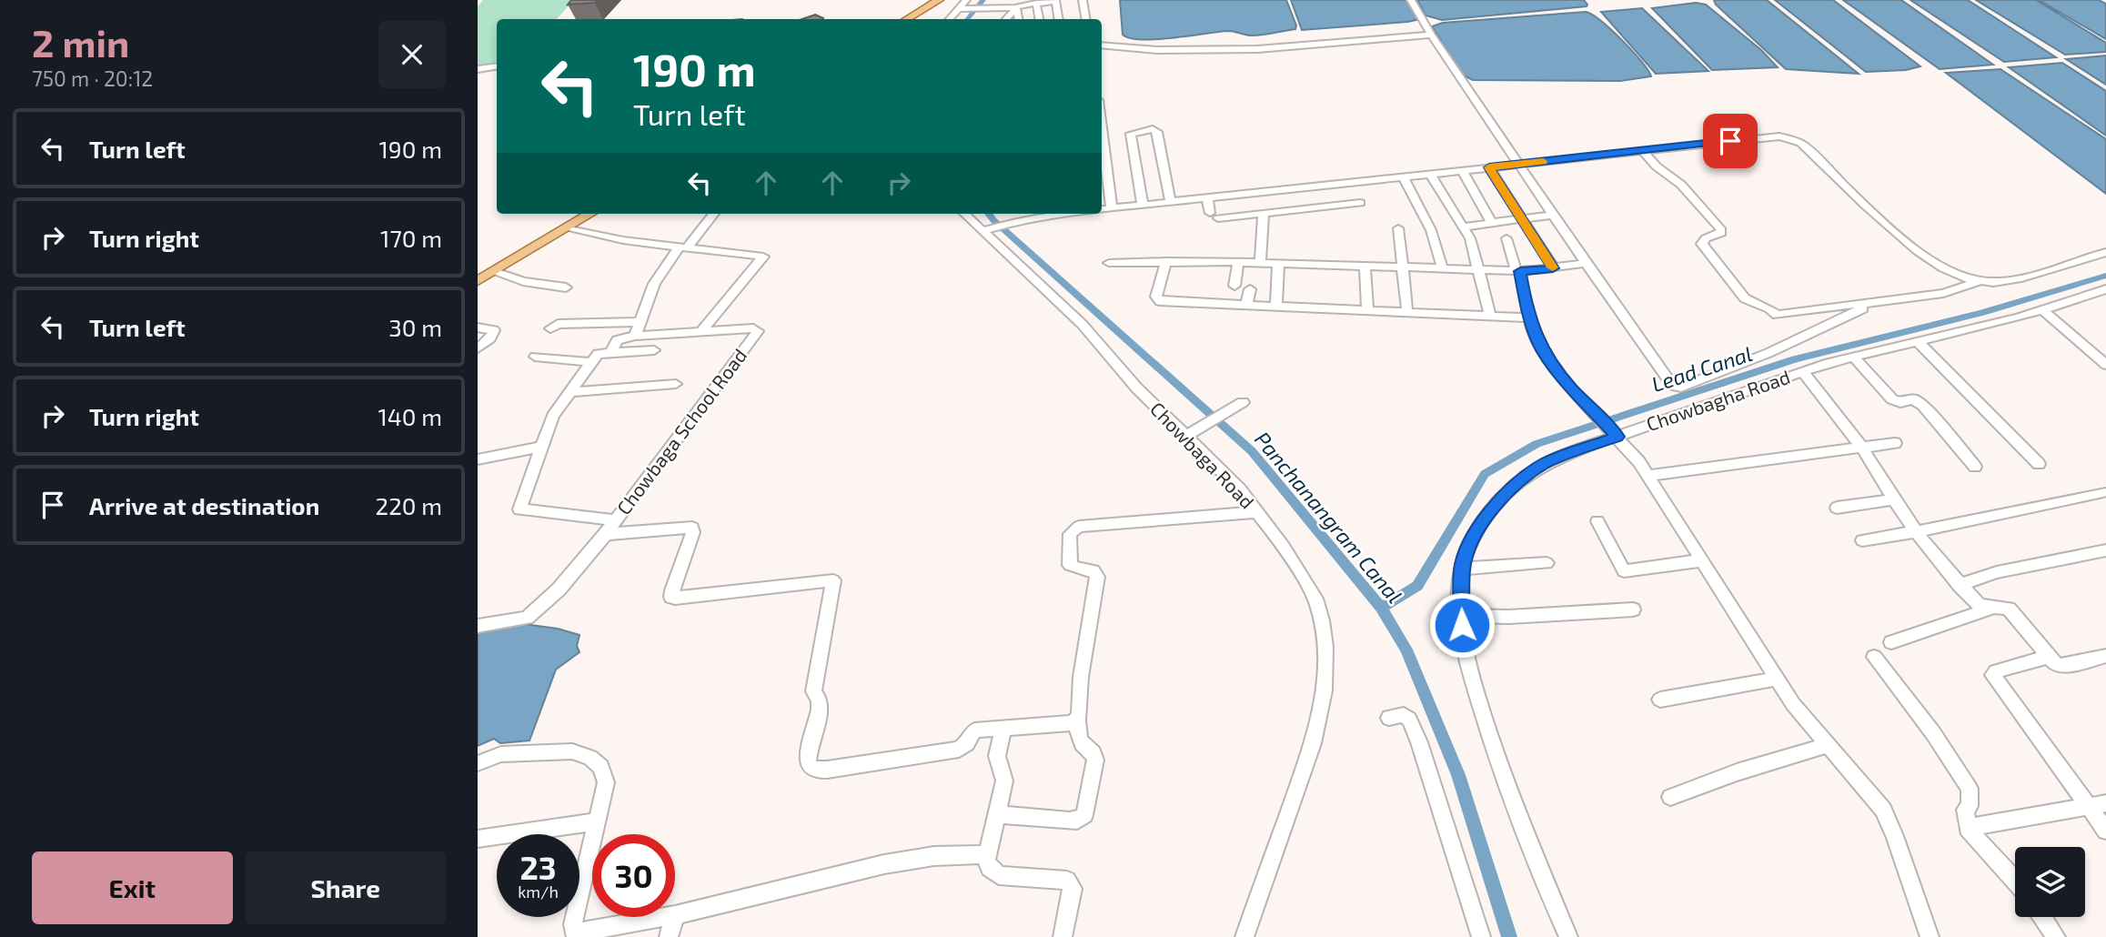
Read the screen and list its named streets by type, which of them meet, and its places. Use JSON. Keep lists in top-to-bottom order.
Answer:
{
  "streets": {
    "street": ["Chowbagha Road", "Chowbaga School Road", "Chowbaga Road"]
  },
  "water": ["Lead Canal", "Panchanangram Canal"],
  "page": {
    "heading": ["2 min", "750 m · 20:12"],
    "turn": ["190 m", "Turn left"],
    "list": [
      {
        "name": "Turn left",
        "value": "190 m"
      },
      {
        "name": "Turn right",
        "value": "170 m"
      },
      {
        "name": "Turn left",
        "value": "30 m"
      },
      {
        "name": "Turn right",
        "value": "140 m"
      },
      {
        "name": "Arrive at destination",
        "value": "220 m"
      }
    ],
    "speed": "23 km/h",
    "limit": "30",
    "buttons": ["Exit", "Share"]
  }
}
